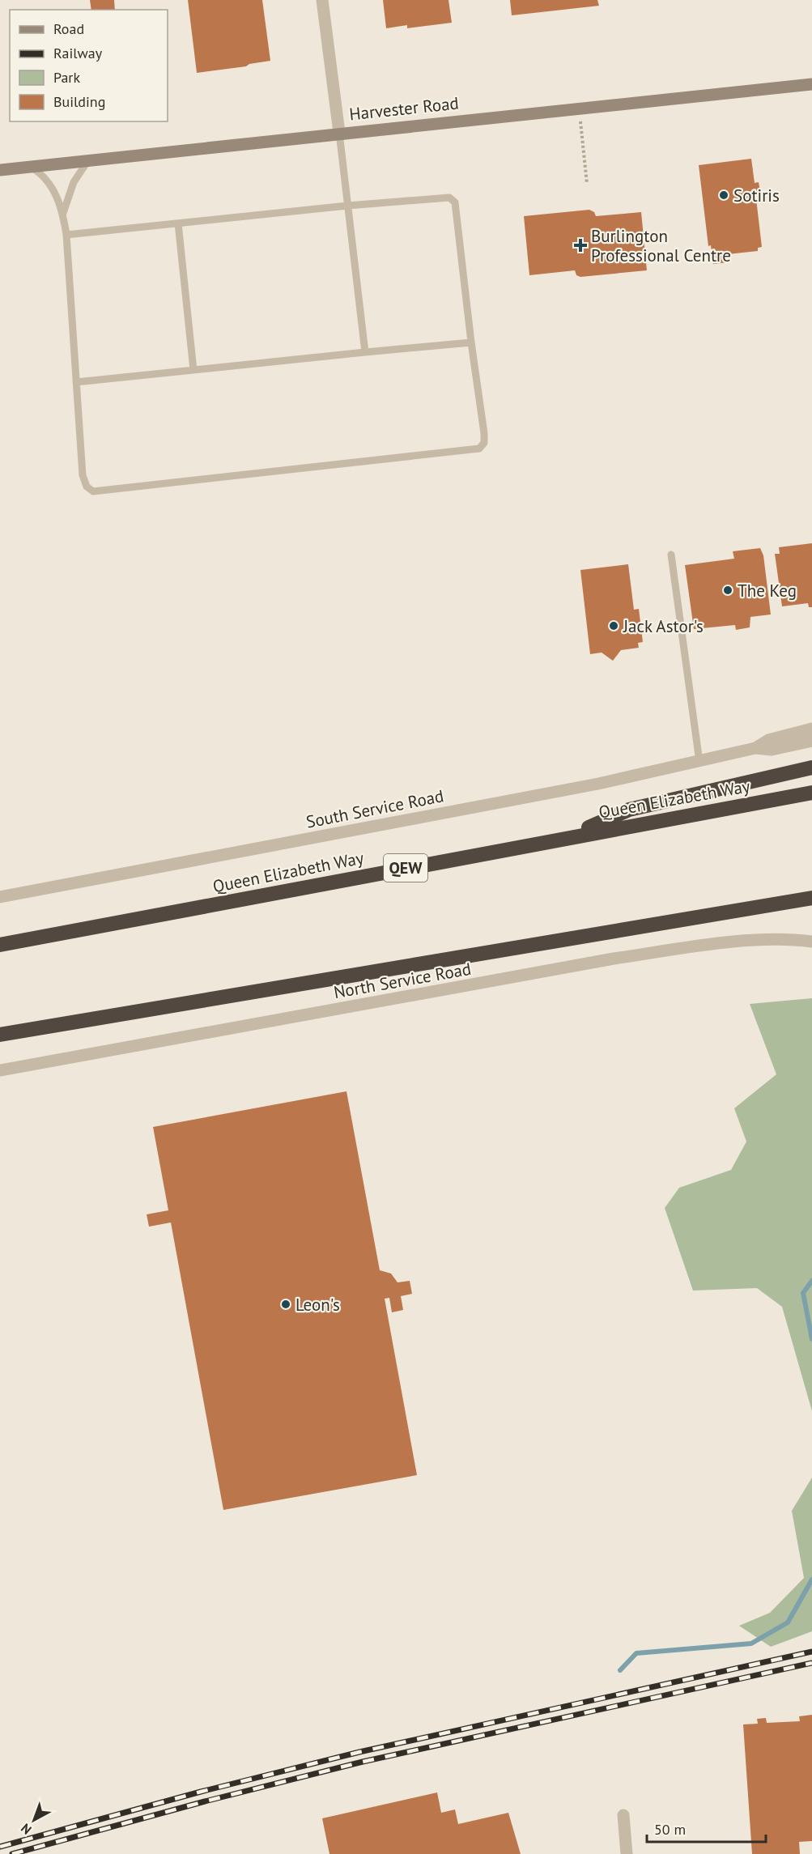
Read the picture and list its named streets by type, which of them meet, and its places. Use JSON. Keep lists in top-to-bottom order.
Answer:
{
  "streets": {
    "highway": ["Queen Elizabeth Way", "QEW"],
    "main road": ["Harvester Road"],
    "street": ["South Service Road", "North Service Road"]
  },
  "places": {
    "other": [
      "Sotiris",
      "The Keg",
      "Jack Astor's",
      "Leon's"
    ],
    "health": ["Burlington Professional Centre"]
  },
  "legend": [
    "Road",
    "Railway",
    "Park",
    "Building"
  ],
  "scale_bar": "50 m",
  "north": "bottom left"
}
